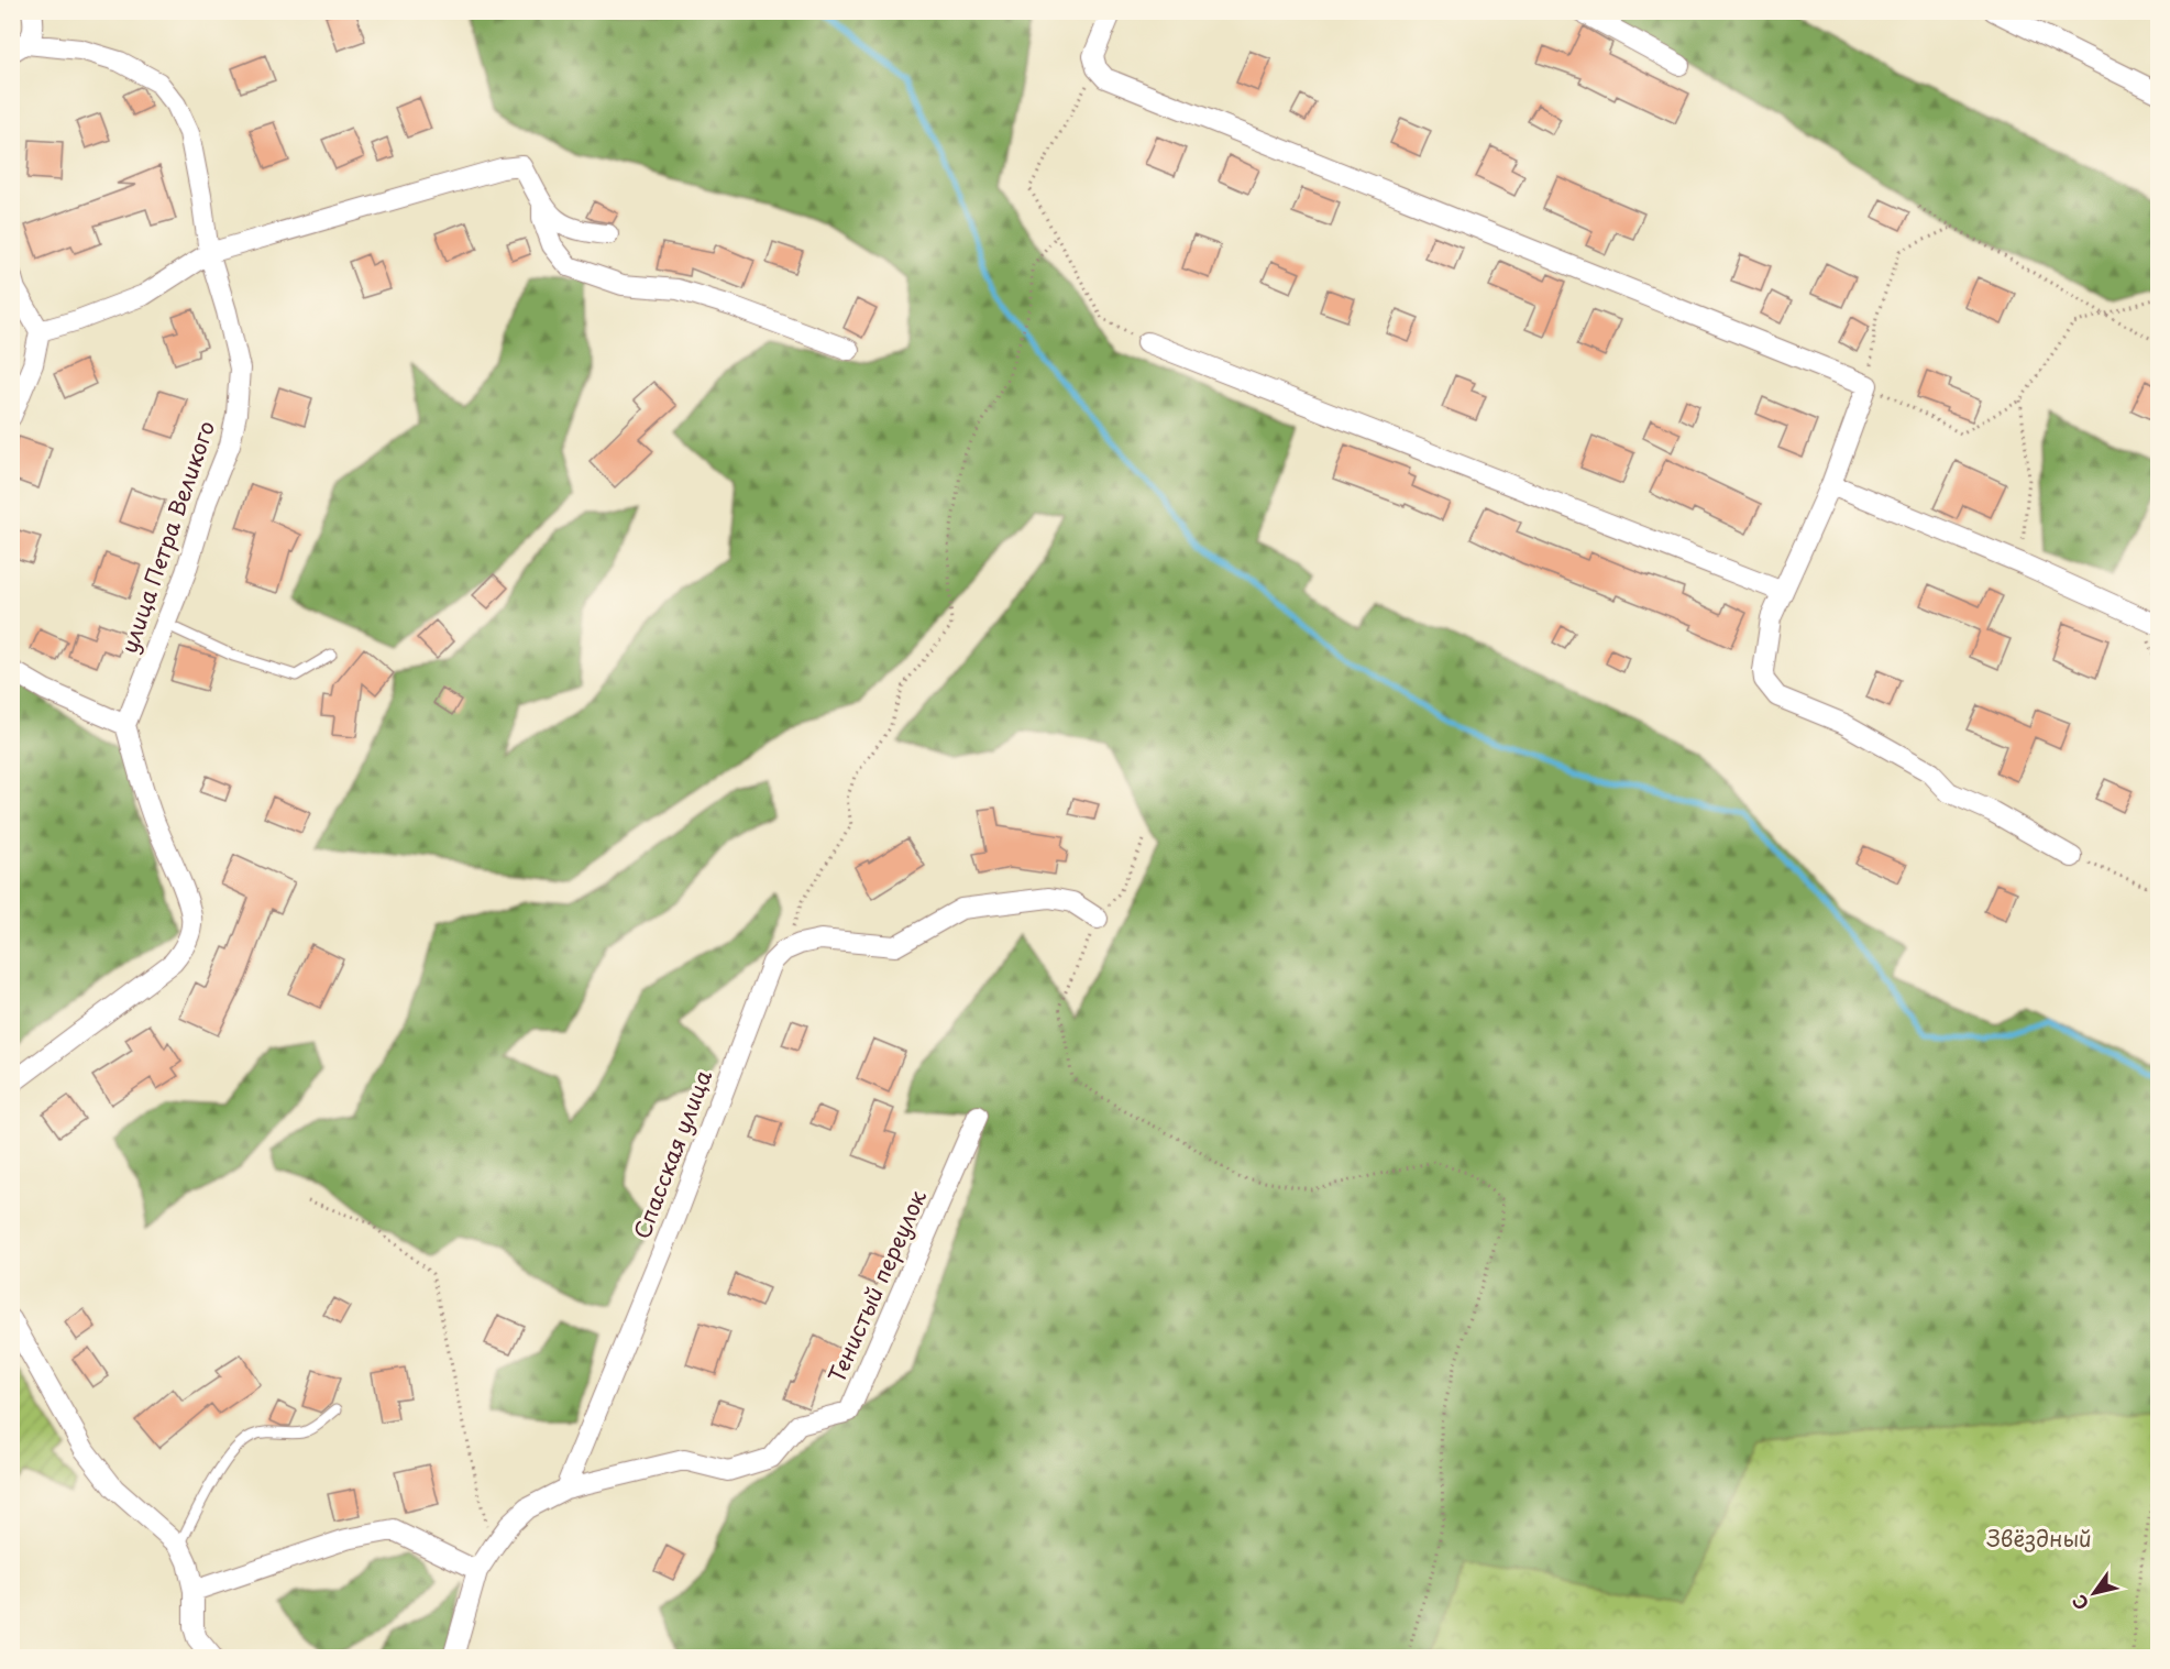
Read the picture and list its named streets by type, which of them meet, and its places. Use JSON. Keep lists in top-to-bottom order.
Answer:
{
  "streets": {
    "street": ["улица Петра Великого", "Спасская улица", "Тенистый переулок"]
  },
  "crossings": [
    ["Спасская улица", "Тенистый переулок"]
  ],
  "parks": ["Звёздный"],
  "north": "bottom left"
}
